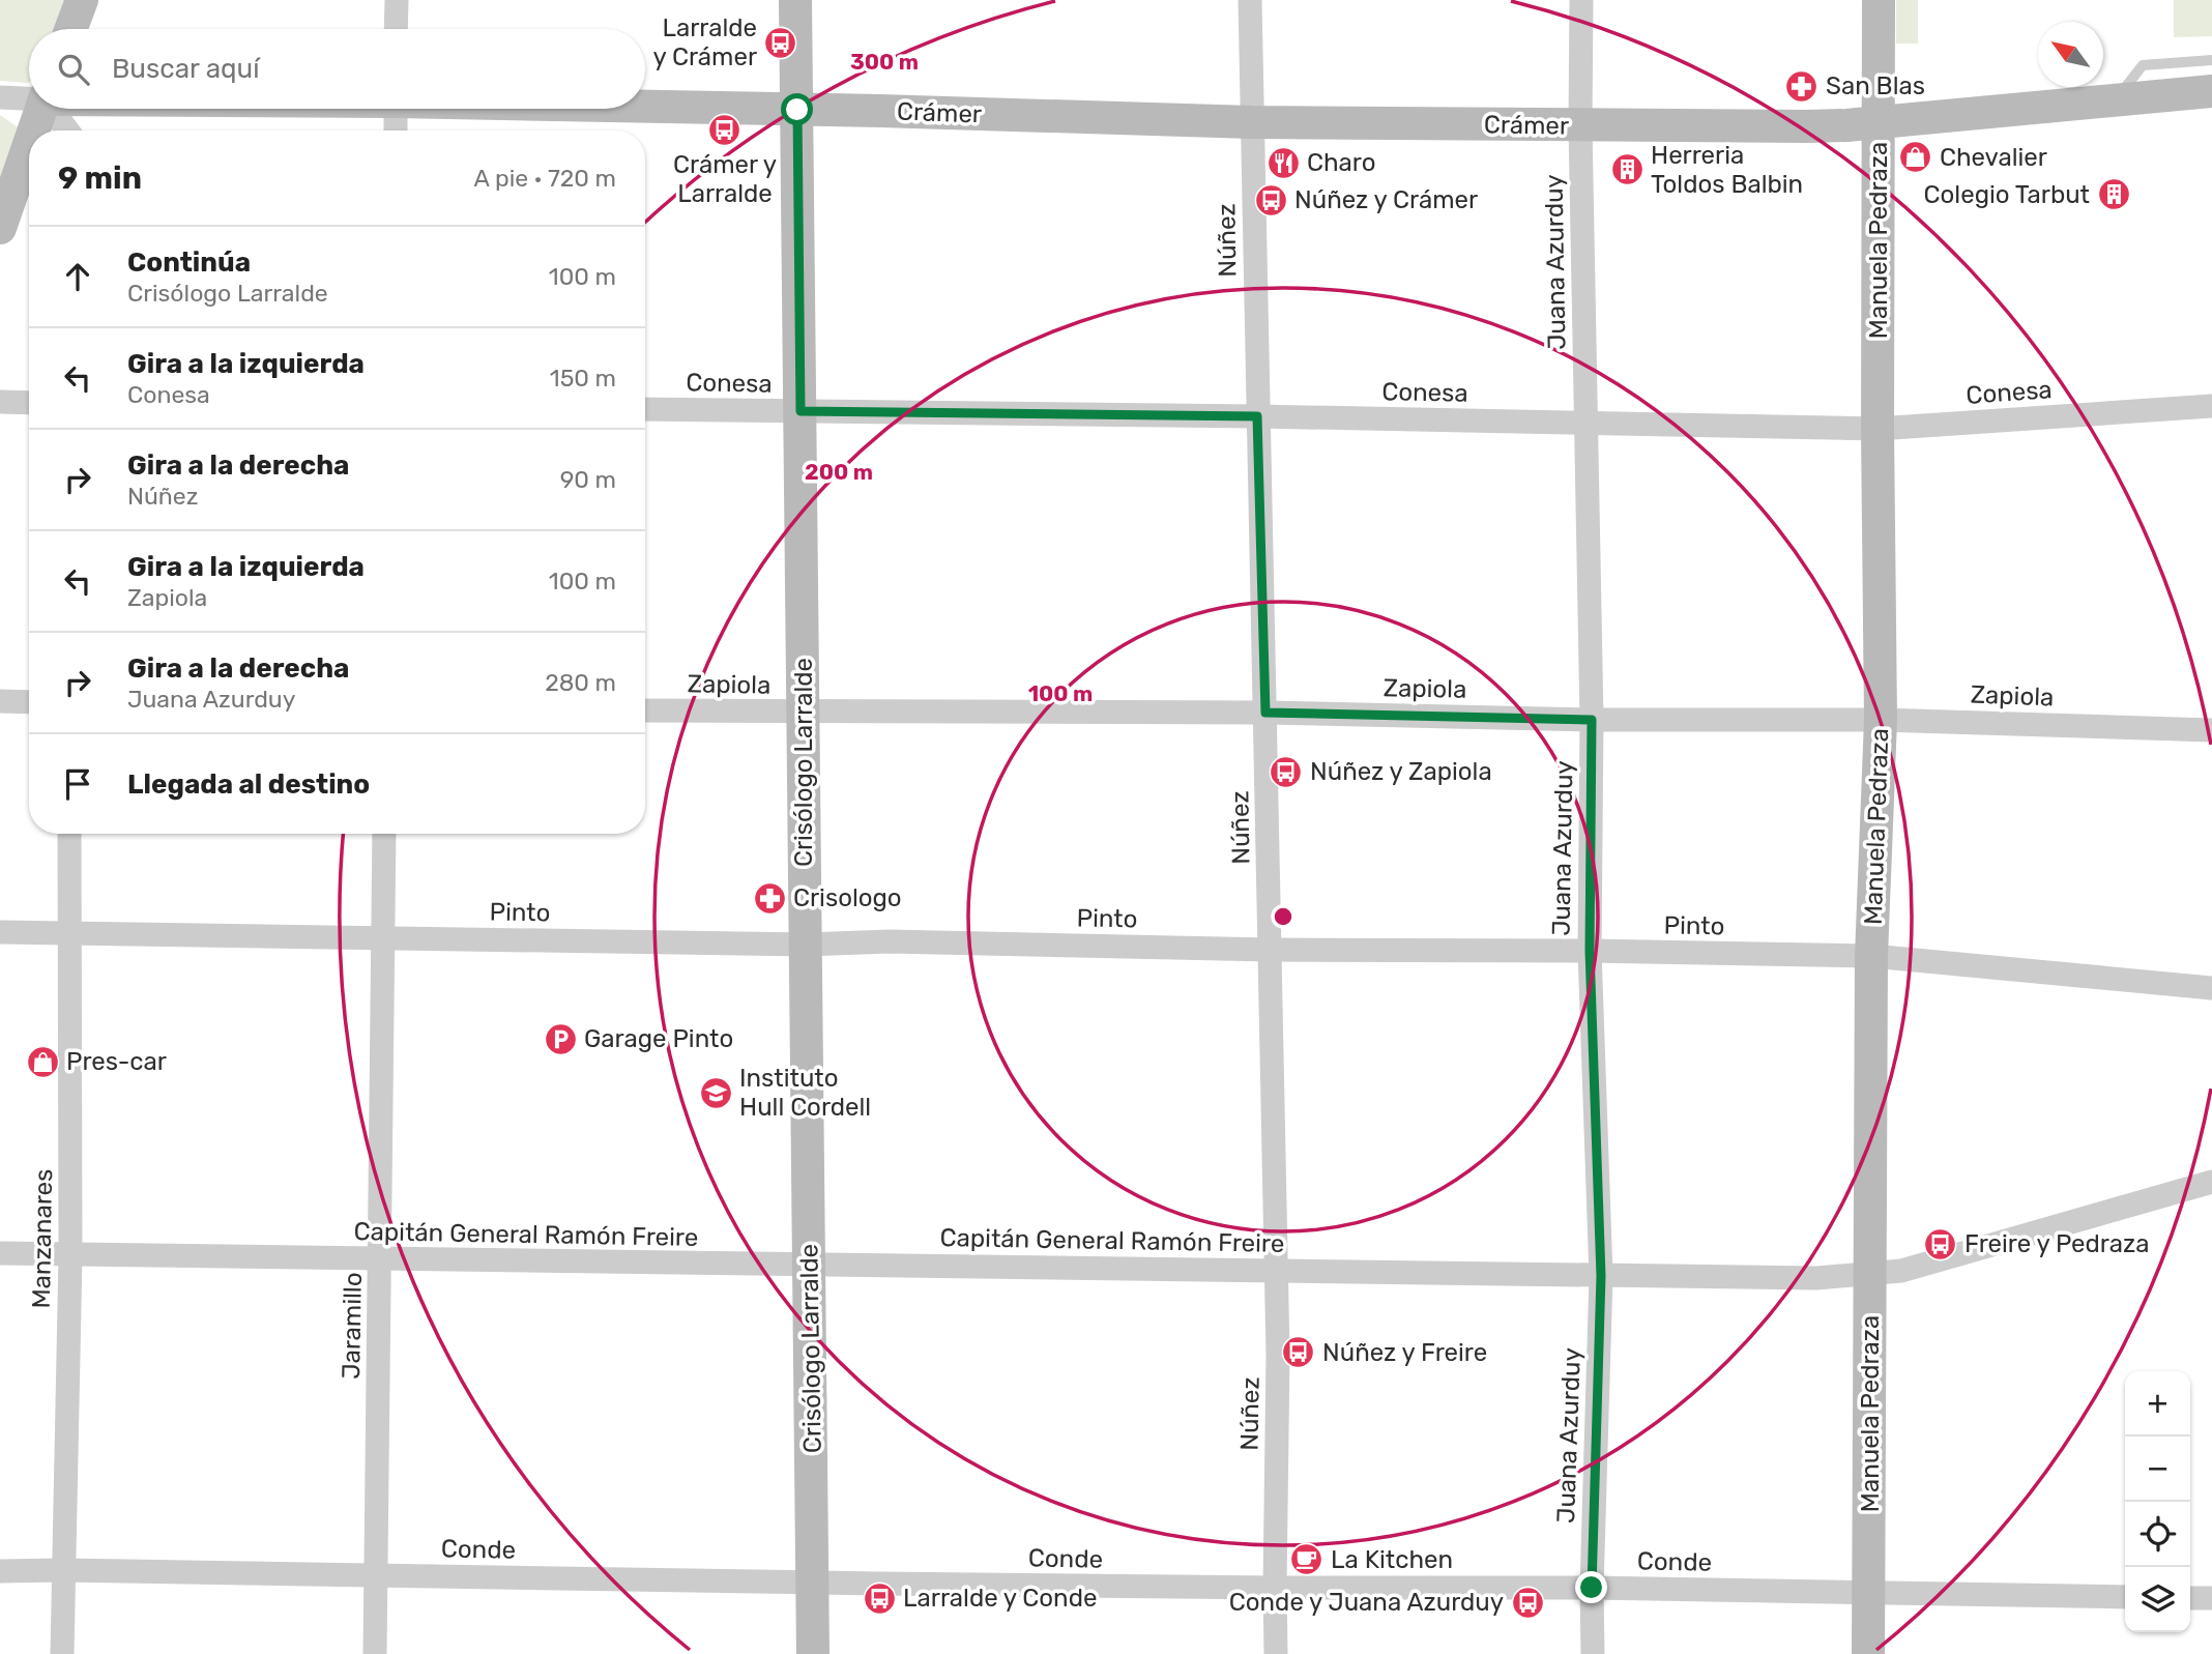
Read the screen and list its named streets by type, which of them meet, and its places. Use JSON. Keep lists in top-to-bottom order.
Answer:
{
  "streets": {
    "street": [
      "Crámer",
      "Núñez",
      "Manuela Pedraza",
      "Juana Azurduy",
      "Conesa",
      "Zapiola",
      "Crisólogo Larralde",
      "Pinto",
      "Capitán General Ramón Freire",
      "Manzanares",
      "Jaramillo",
      "Conde"
    ]
  },
  "crossings": [
    ["Crámer", "Núñez"],
    ["Crámer", "Manuela Pedraza"],
    ["Crámer", "Juana Azurduy"],
    ["Crámer", "Crisólogo Larralde"],
    ["Núñez", "Conesa"],
    ["Núñez", "Zapiola"],
    ["Núñez", "Pinto"],
    ["Núñez", "Capitán General Ramón Freire"],
    ["Núñez", "Conde"],
    ["Manuela Pedraza", "Conesa"],
    ["Manuela Pedraza", "Zapiola"],
    ["Manuela Pedraza", "Pinto"],
    ["Manuela Pedraza", "Capitán General Ramón Freire"],
    ["Manuela Pedraza", "Conde"],
    ["Juana Azurduy", "Conesa"],
    ["Juana Azurduy", "Zapiola"],
    ["Juana Azurduy", "Pinto"],
    ["Juana Azurduy", "Capitán General Ramón Freire"],
    ["Juana Azurduy", "Conde"],
    ["Conesa", "Crisólogo Larralde"],
    ["Zapiola", "Crisólogo Larralde"],
    ["Crisólogo Larralde", "Pinto"],
    ["Crisólogo Larralde", "Capitán General Ramón Freire"],
    ["Crisólogo Larralde", "Conde"],
    ["Pinto", "Manzanares"],
    ["Pinto", "Jaramillo"],
    ["Capitán General Ramón Freire", "Manzanares"],
    ["Capitán General Ramón Freire", "Jaramillo"],
    ["Manzanares", "Conde"],
    ["Jaramillo", "Conde"]
  ],
  "places": {
    "bus stop": [
      "Larralde y Crámer",
      "Crámer y Larralde",
      "Núñez y Crámer",
      "Núñez y Zapiola",
      "Freire y Pedraza",
      "Núñez y Freire",
      "Larralde y Conde",
      "Conde y Juana Azurduy"
    ],
    "pharmacy": ["San Blas", "Crisologo"],
    "shop": ["Chevalier", "Pres-car"],
    "restaurant": ["Charo"],
    "building": ["Herreria Toldos Balbin", "Colegio Tarbut"],
    "parking": ["Garage Pinto"],
    "school or university": ["Instituto Hull Cordell"],
    "cafe": ["La Kitchen"]
  },
  "north": "top left",
  "page": {
    "search": "Buscar aquí",
    "heading": ["9 min", "A pie · 720 m"],
    "list": [
      ["Continúa", "Crisólogo Larralde", "100 m"],
      ["Gira a la izquierda", "Conesa", "150 m"],
      ["Gira a la derecha", "Núñez", "90 m"],
      ["Gira a la izquierda", "Zapiola", "100 m"],
      ["Gira a la derecha", "Juana Azurduy", "280 m"],
      "Llegada al destino"
    ],
    "map_buttons": ["+", "−"]
  },
  "rings": ["300 m", "200 m", "100 m"]
}
